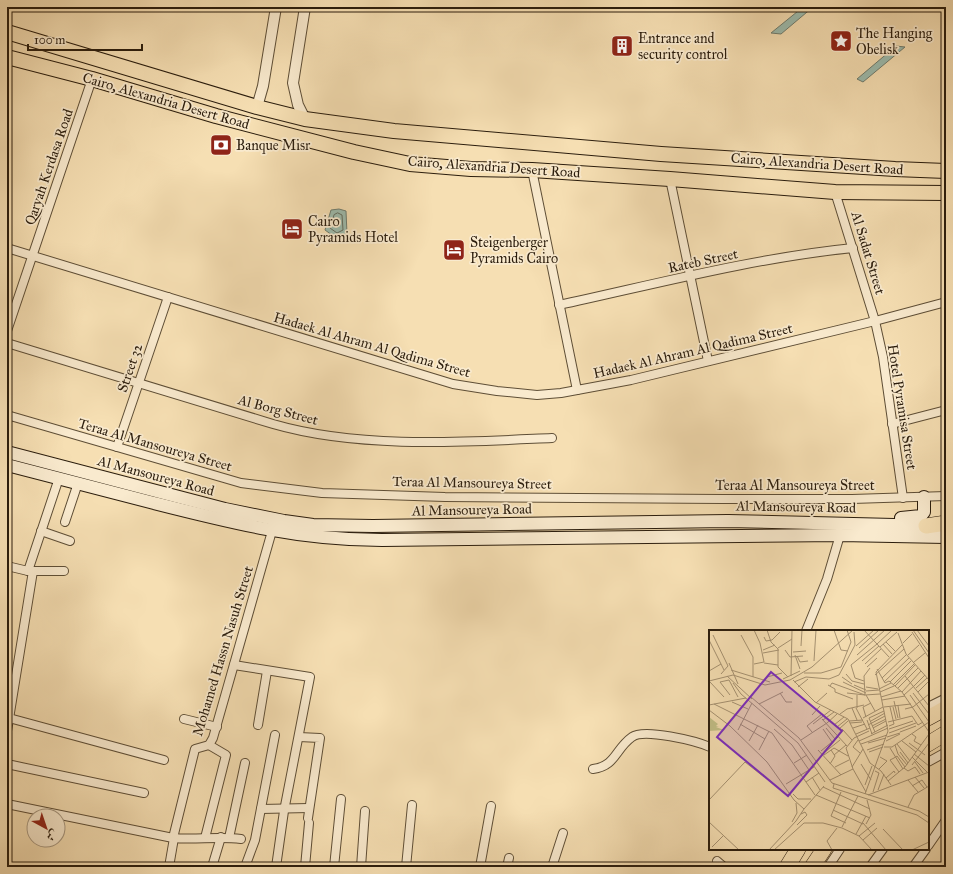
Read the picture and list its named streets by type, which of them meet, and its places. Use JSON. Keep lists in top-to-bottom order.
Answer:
{
  "streets": {
    "highway": ["Cairo, Alexandria Desert Road"],
    "main road": ["Al Mansoureya Road"],
    "street": [
      "Qaryah Kerdasa Road",
      "Al Sadat Street",
      "Rateb Street",
      "Hadaek Al Ahram Al Qadima Street",
      "Street 32",
      "Hotel Pyramisa Street",
      "Al Borg Street",
      "Teraa Al Mansoureya Street",
      "Mohamed Hassn Nasuh Street"
    ]
  },
  "crossings": [
    ["Cairo, Alexandria Desert Road", "Qaryah Kerdasa Road"],
    ["Cairo, Alexandria Desert Road", "Al Sadat Street"],
    ["Qaryah Kerdasa Road", "Hadaek Al Ahram Al Qadima Street"],
    ["Al Sadat Street", "Rateb Street"],
    ["Al Sadat Street", "Hadaek Al Ahram Al Qadima Street"],
    ["Al Sadat Street", "Hotel Pyramisa Street"],
    ["Hadaek Al Ahram Al Qadima Street", "Street 32"],
    ["Hadaek Al Ahram Al Qadima Street", "Hotel Pyramisa Street"],
    ["Street 32", "Al Borg Street"],
    ["Street 32", "Teraa Al Mansoureya Street"],
    ["Hotel Pyramisa Street", "Teraa Al Mansoureya Street"],
    ["Al Mansoureya Road", "Mohamed Hassn Nasuh Street"]
  ],
  "places": {
    "place": ["The Hanging Obelisk"],
    "building": ["Entrance and security control"],
    "bank": ["Banque Misr"],
    "hotel": ["Cairo Pyramids Hotel", "Steigenberger Pyramids Cairo"]
  },
  "scale_bar": "100 m",
  "north": "bottom right"
}
